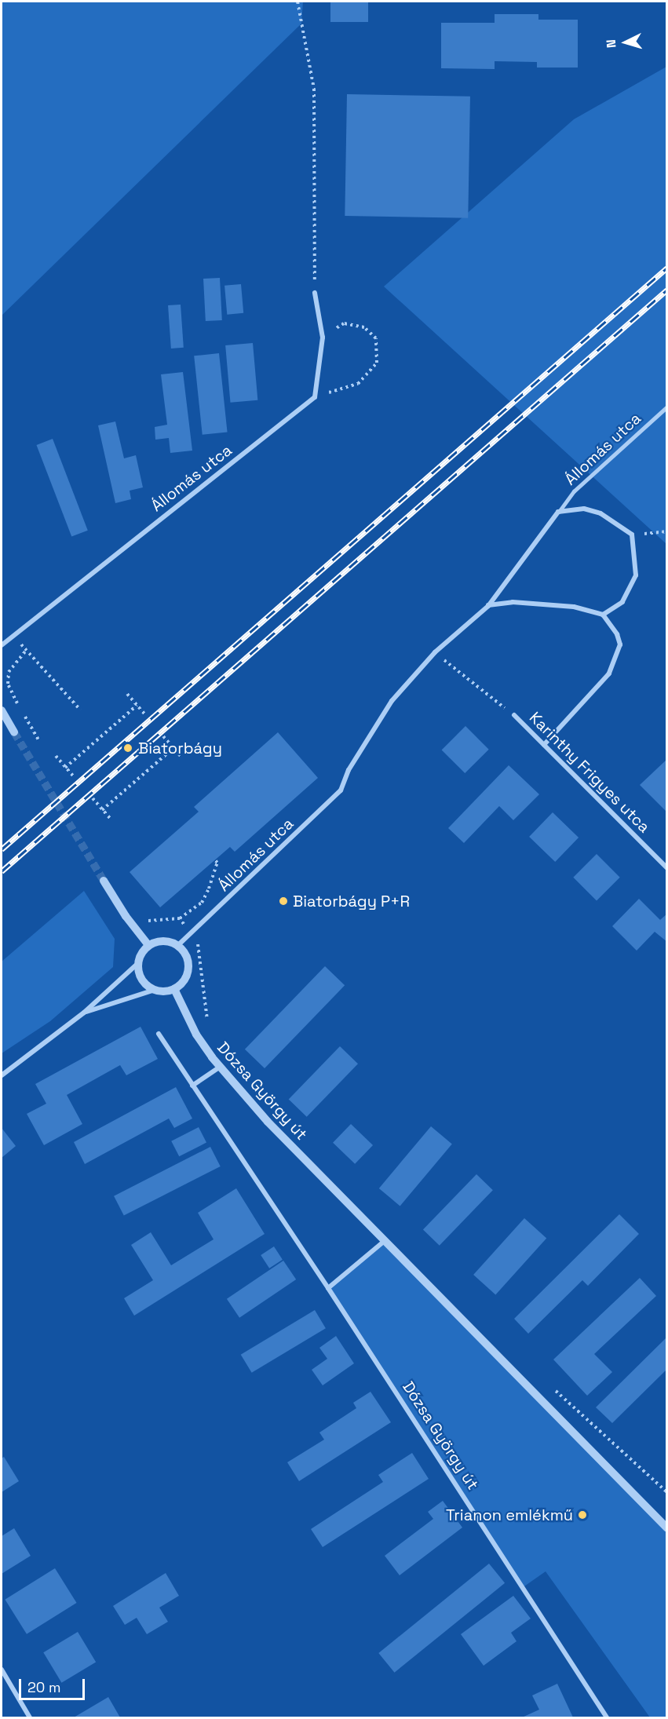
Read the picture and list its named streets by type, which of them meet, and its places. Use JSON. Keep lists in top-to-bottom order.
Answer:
{
  "streets": {
    "street": ["Állomás utca", "Karinthy Frigyes utca", "Dózsa György út"]
  },
  "crossings": [
    ["Állomás utca", "Dózsa György út"]
  ],
  "places": ["Biatorbágy", "Biatorbágy P+R", "Trianon emlékmű"],
  "scale_bar": "20 m",
  "north": "left"
}
